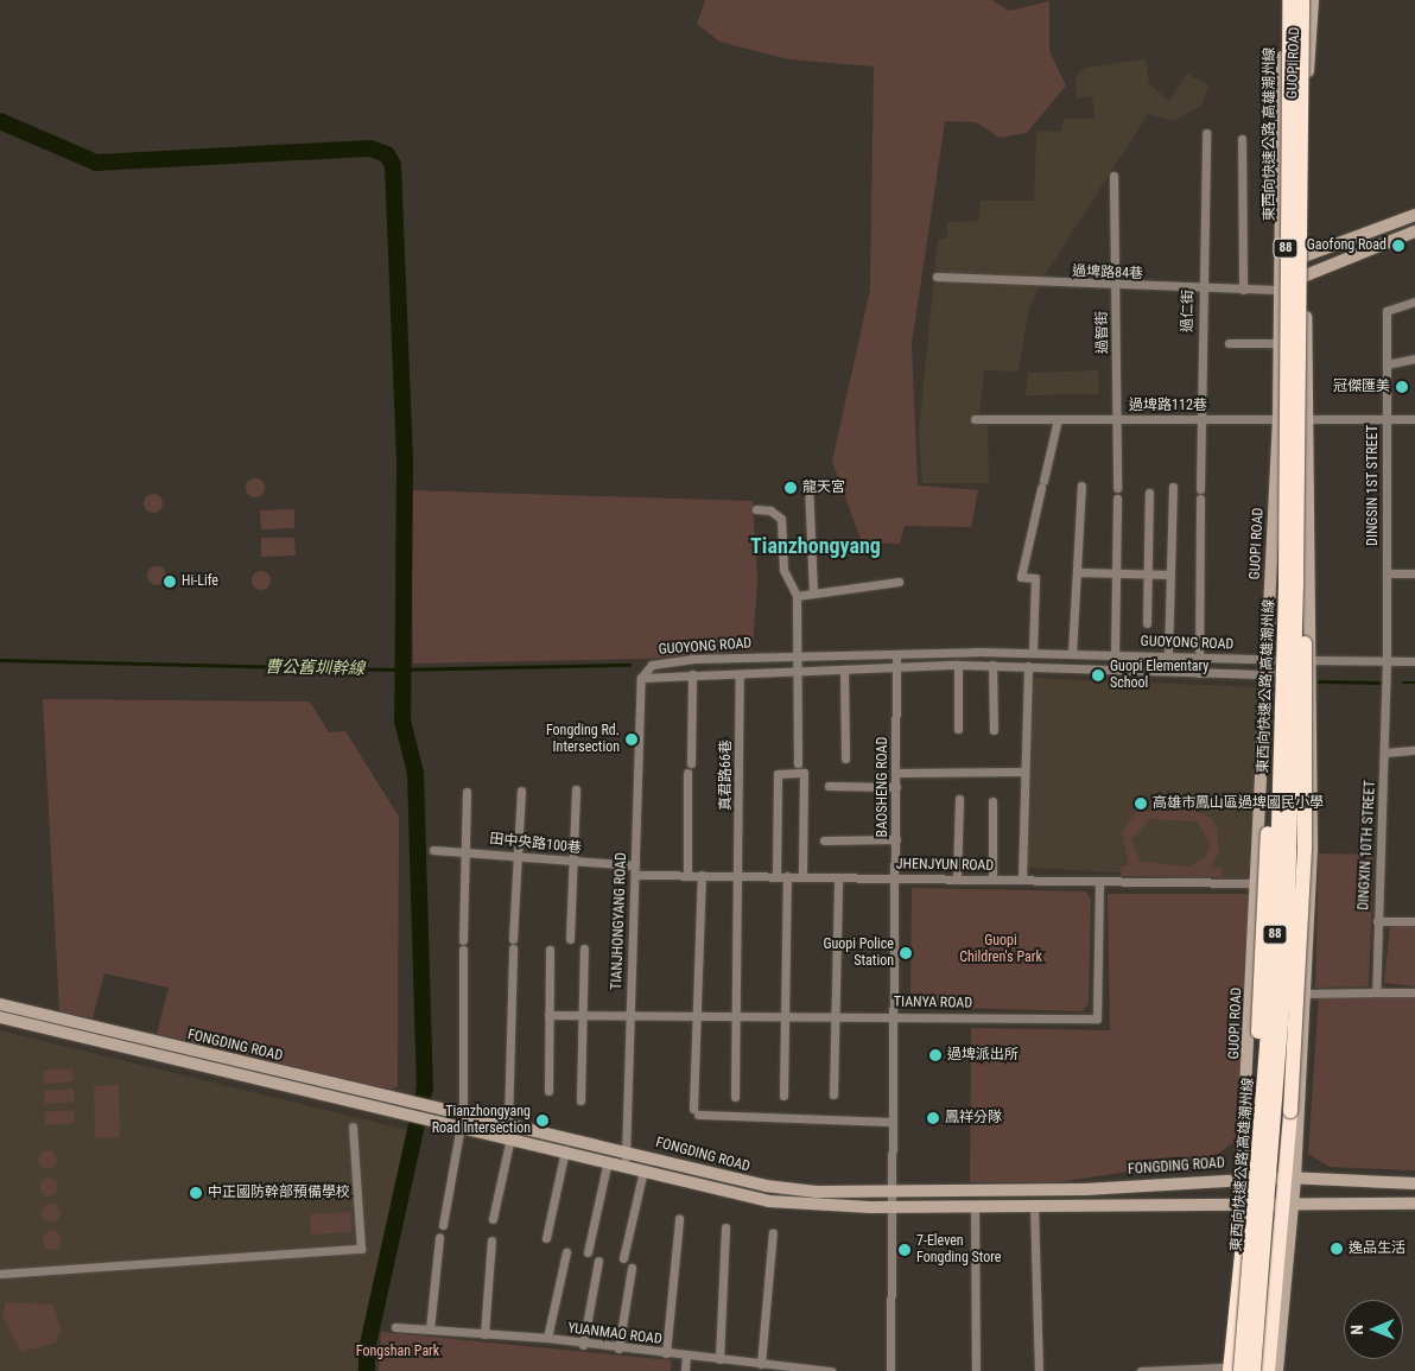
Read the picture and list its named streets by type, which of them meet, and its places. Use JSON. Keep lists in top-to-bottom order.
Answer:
{
  "streets": {
    "highway": ["東西向快速公路 高雄潮州線", "88"],
    "main road": ["GUOPI ROAD", "FONGDING ROAD"],
    "street": [
      "過埤路84巷",
      "過仁街",
      "過智街",
      "過埤路112巷",
      "DINGSIN 1ST STREET",
      "GUOYONG ROAD",
      "真君路66巷",
      "BAOSHENG ROAD",
      "田中央路100巷",
      "DINGXIN 10TH STREET",
      "JHENJYUN ROAD",
      "TIANJHONGYANG ROAD",
      "TIANYA ROAD",
      "YUANMAO ROAD"
    ]
  },
  "crossings": [
    ["GUOPI ROAD", "過埤路84巷"],
    ["GUOPI ROAD", "過埤路112巷"],
    ["GUOPI ROAD", "GUOYONG ROAD"],
    ["GUOPI ROAD", "JHENJYUN ROAD"],
    ["GUOPI ROAD", "FONGDING ROAD"],
    ["過埤路84巷", "過仁街"],
    ["過埤路84巷", "過智街"],
    ["過仁街", "過埤路112巷"],
    ["過仁街", "GUOYONG ROAD"],
    ["過智街", "過埤路112巷"],
    ["過埤路112巷", "DINGSIN 1ST STREET"],
    ["DINGSIN 1ST STREET", "DINGXIN 10TH STREET"],
    ["GUOYONG ROAD", "真君路66巷"],
    ["GUOYONG ROAD", "BAOSHENG ROAD"],
    ["GUOYONG ROAD", "TIANJHONGYANG ROAD"],
    ["真君路66巷", "JHENJYUN ROAD"],
    ["真君路66巷", "TIANYA ROAD"],
    ["BAOSHENG ROAD", "JHENJYUN ROAD"],
    ["BAOSHENG ROAD", "TIANYA ROAD"],
    ["BAOSHENG ROAD", "FONGDING ROAD"],
    ["田中央路100巷", "JHENJYUN ROAD"],
    ["田中央路100巷", "TIANJHONGYANG ROAD"],
    ["JHENJYUN ROAD", "TIANJHONGYANG ROAD"],
    ["JHENJYUN ROAD", "TIANYA ROAD"],
    ["TIANJHONGYANG ROAD", "TIANYA ROAD"],
    ["TIANJHONGYANG ROAD", "FONGDING ROAD"]
  ],
  "districts": ["Tianzhongyang"],
  "water": ["曹公舊圳幹線"],
  "parks": ["Guopi Children's Park", "Fongshan Park"],
  "places": [
    "Gaofong Road",
    "冠傑匯美",
    "龍天宮",
    "Hi-Life",
    "Guopi Elementary School",
    "Fongding Rd. Intersection",
    "高雄市鳳山區過埤國民小學",
    "Guopi Police Station",
    "過埤派出所",
    "鳳祥分隊",
    "Tianzhongyang Road Intersection",
    "中正國防幹部預備學校",
    "逸品生活",
    "7-Eleven Fongding Store"
  ],
  "north": "left"
}
